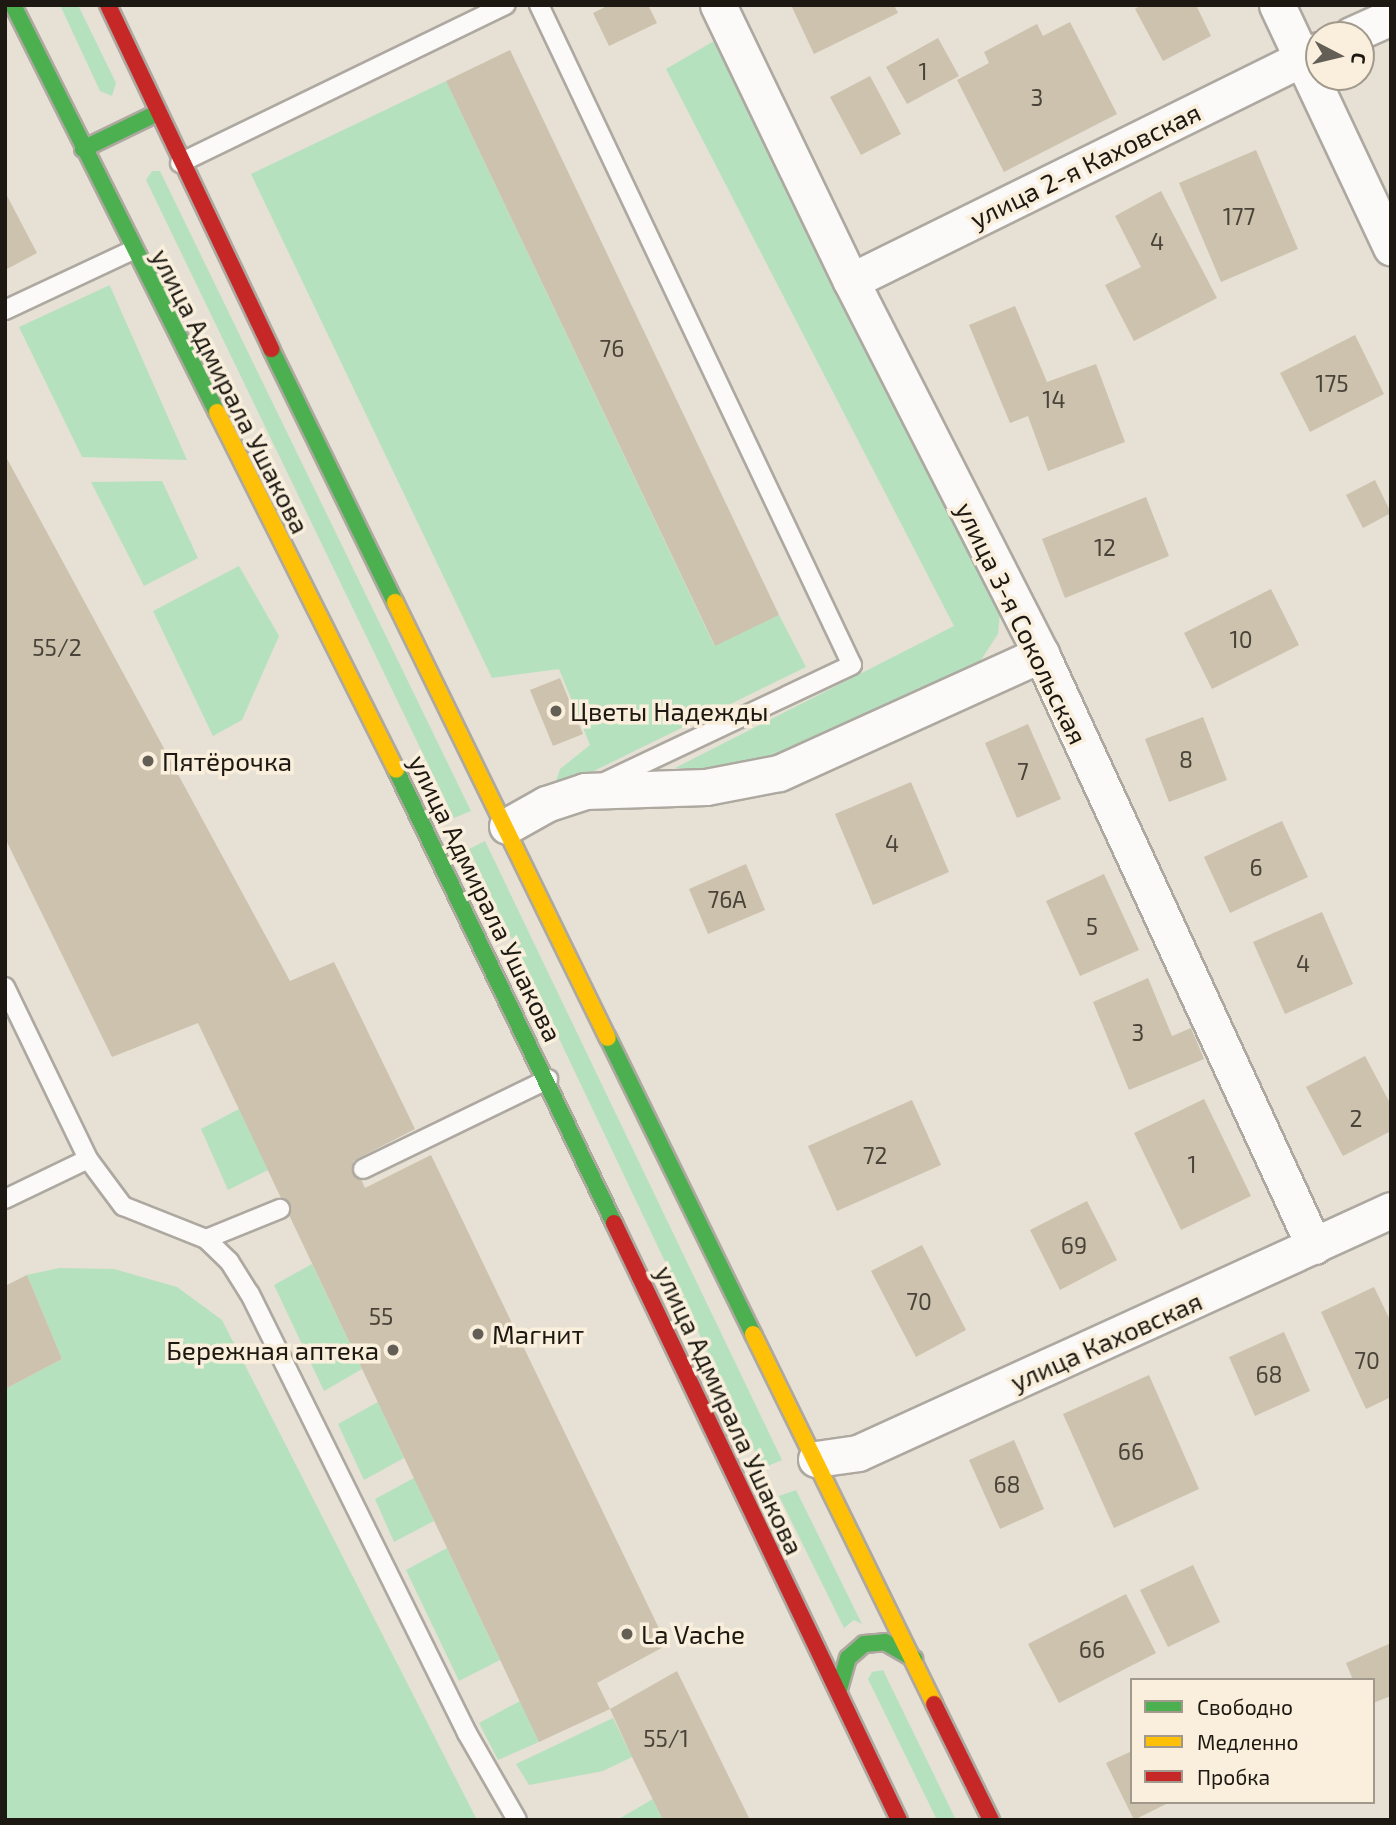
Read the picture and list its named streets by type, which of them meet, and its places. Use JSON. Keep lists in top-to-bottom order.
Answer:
{
  "streets": {
    "main road": ["улица Адмирала Ушакова"],
    "street": ["улица 2-я Каховская", "улица 3-я Сокольская", "улица Каховская"]
  },
  "crossings": [
    ["улица 2-я Каховская", "улица 3-я Сокольская"],
    ["улица Адмирала Ушакова", "улица Каховская"],
    ["улица 3-я Сокольская", "улица Каховская"]
  ],
  "places": [
    "Цветы Надежды",
    "Пятёрочка",
    "Магнит",
    "Бережная аптека",
    "La Vache"
  ],
  "house_numbers": [
    "1",
    "3",
    "177",
    "4",
    "76",
    "175",
    "14",
    "12",
    "10",
    "55/2",
    "8",
    "7",
    "4",
    "6",
    "76А",
    "5",
    "4",
    "3",
    "2",
    "72",
    "1",
    "69",
    "70",
    "55",
    "70",
    "68",
    "66",
    "68",
    "66",
    "55/1"
  ],
  "legend": ["Свободно", "Медленно", "Пробка"],
  "north": "right"
}
